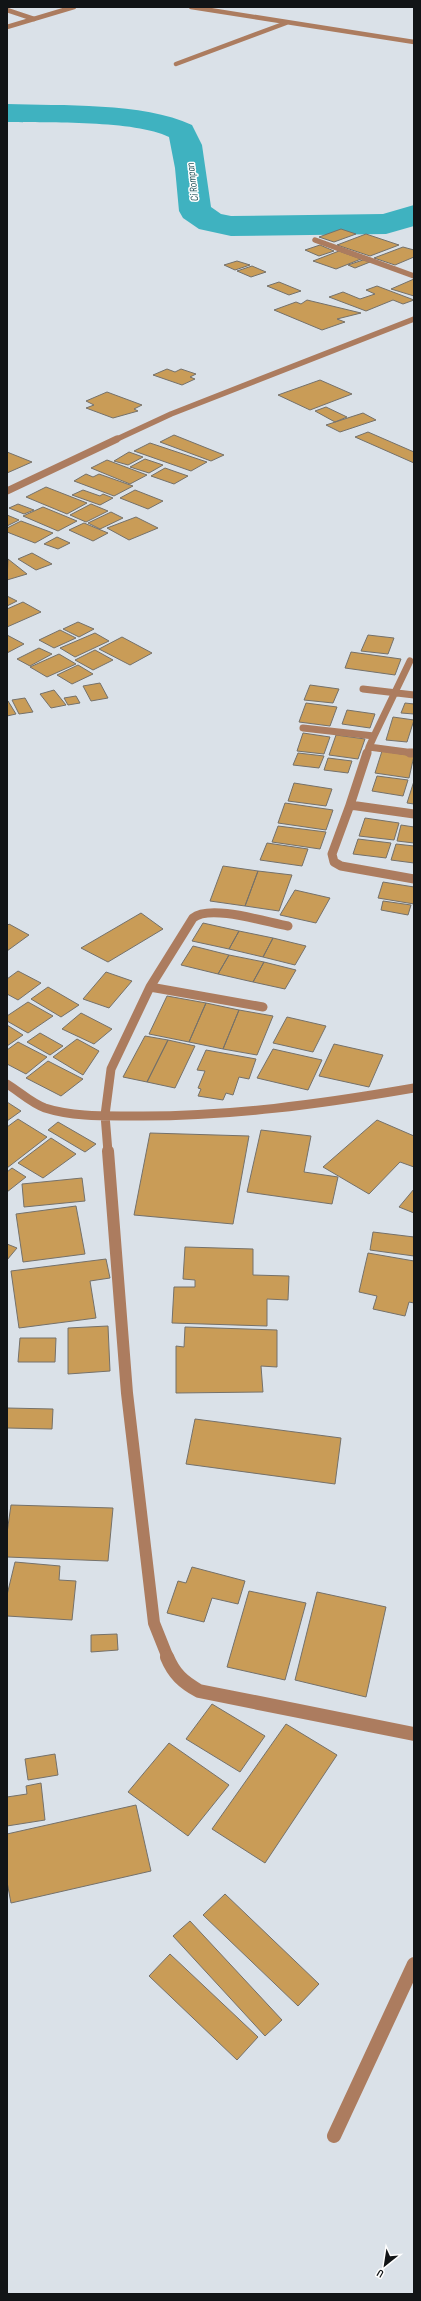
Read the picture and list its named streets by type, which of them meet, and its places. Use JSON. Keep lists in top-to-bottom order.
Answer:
{
  "water": ["Ci Rompan"],
  "north": "bottom left"
}
